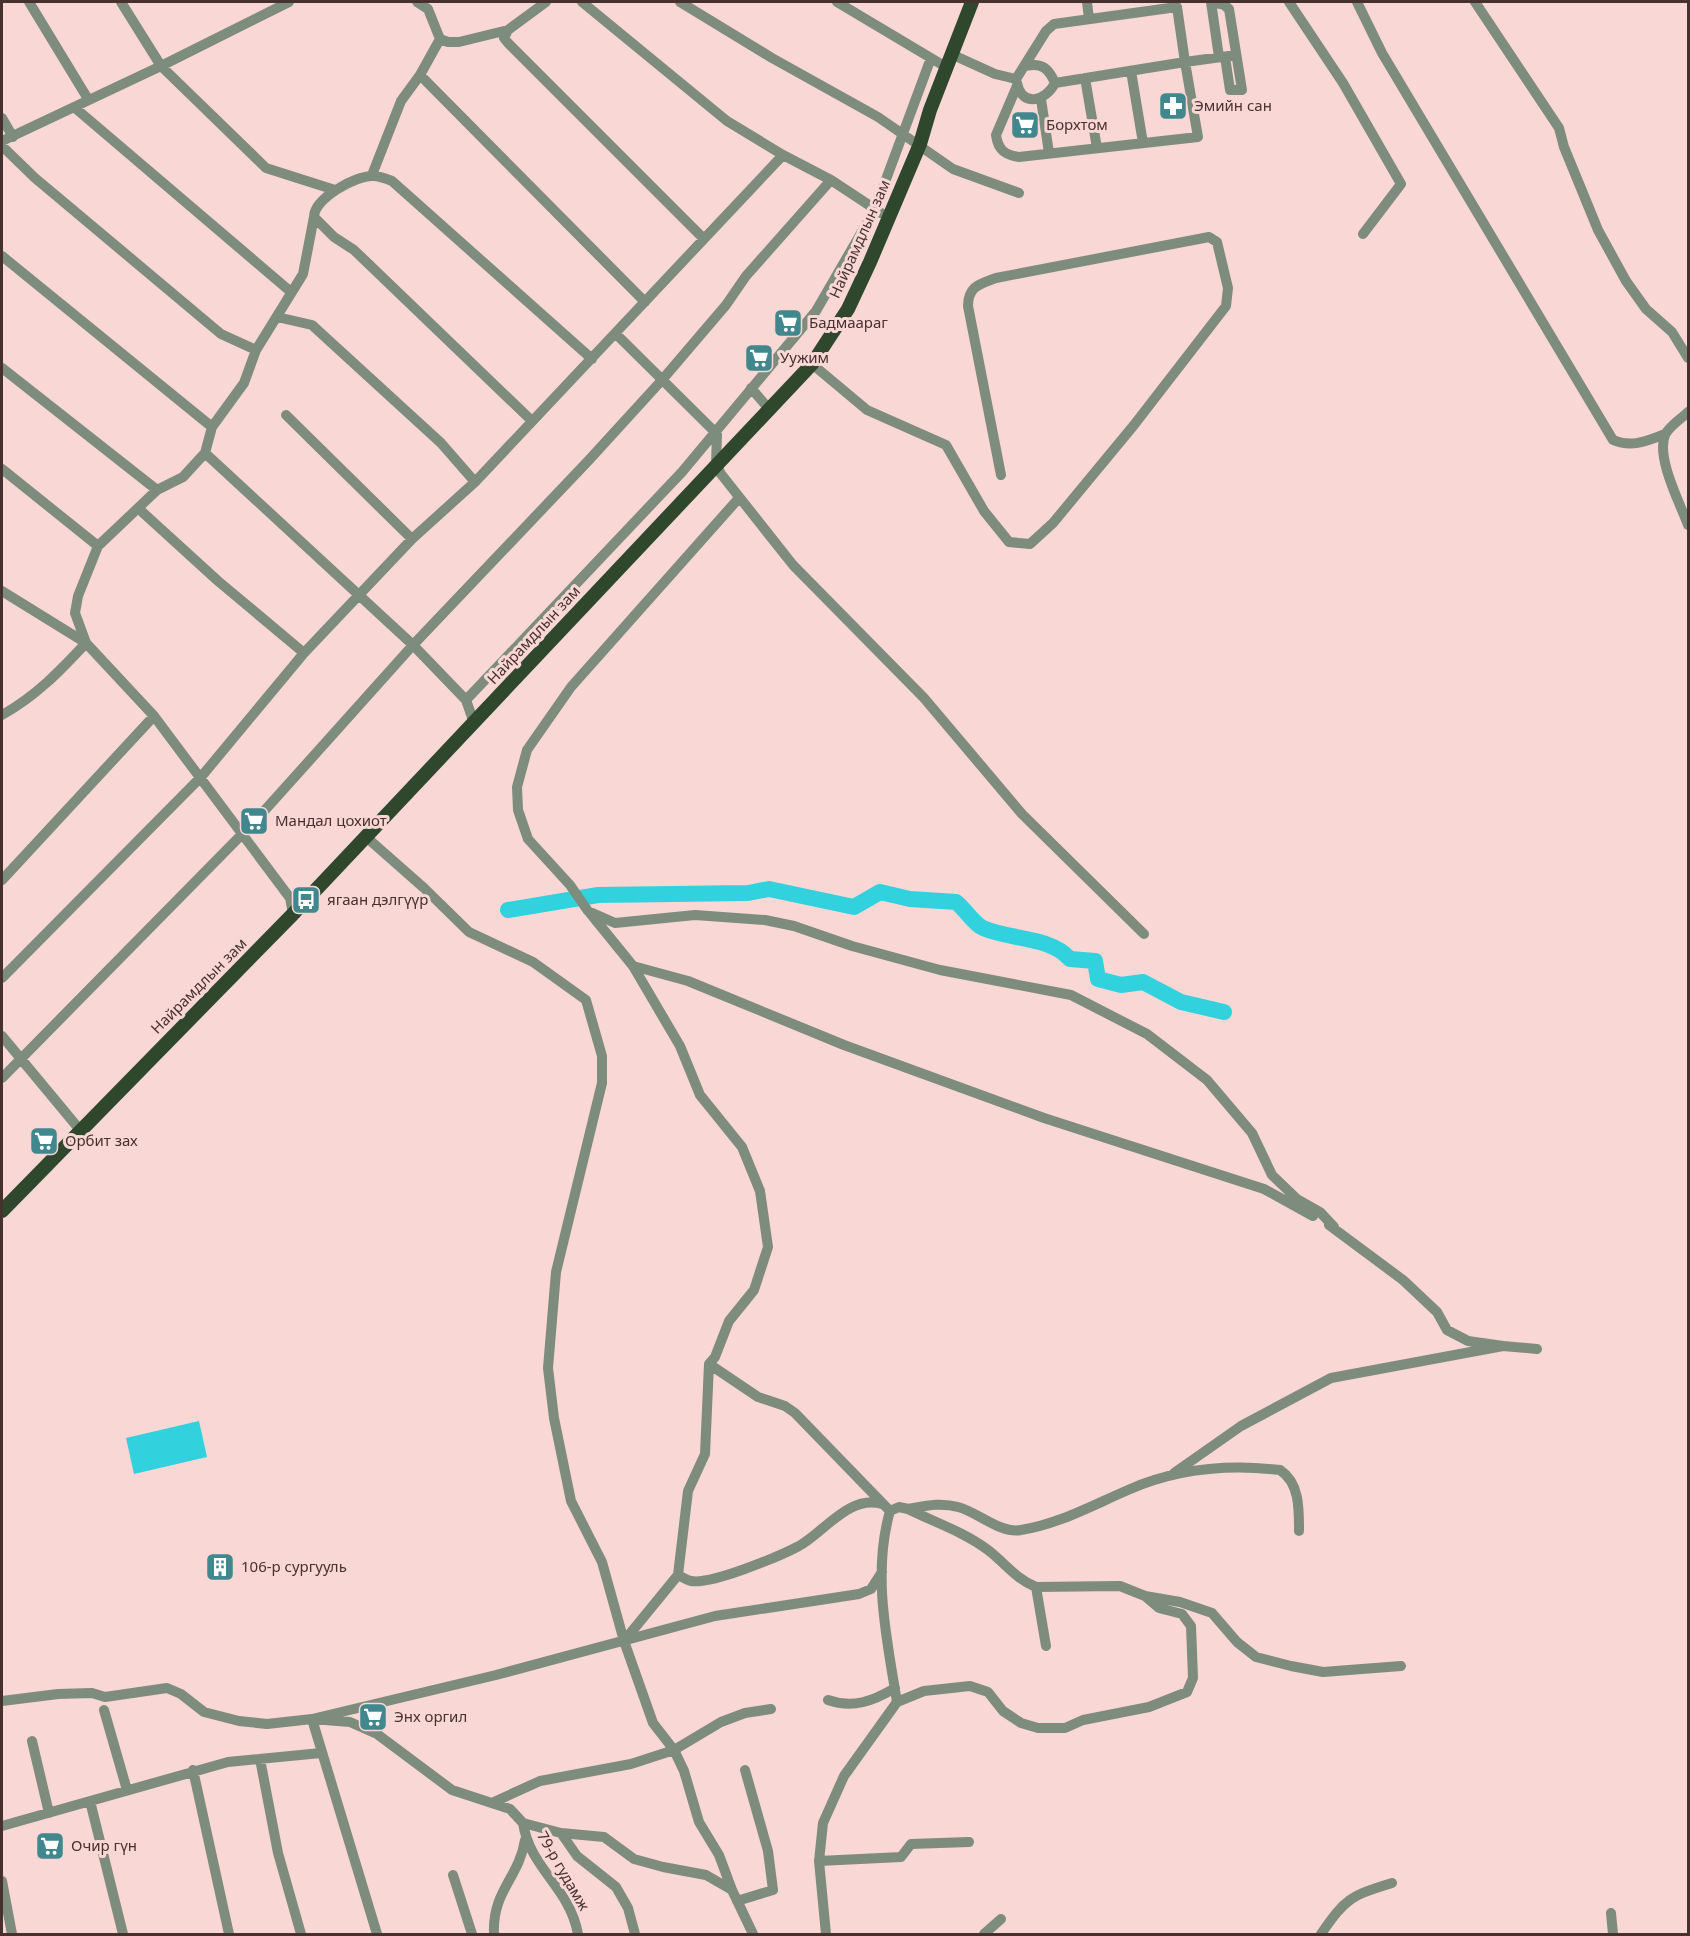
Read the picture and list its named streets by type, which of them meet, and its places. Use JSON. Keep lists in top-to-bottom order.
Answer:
{
  "streets": {
    "main road": ["Найрамдлын зам"],
    "street": ["79-р гудамж"]
  },
  "places": {
    "pharmacy": ["Эмийн сан"],
    "supermarket": [
      "Борхтом",
      "Бадмаараг",
      "Уужим",
      "Мандал цохиот",
      "Орбит зах",
      "Энх оргил",
      "Очир гүн"
    ],
    "bus stop": ["ягаан дэлгүүр"],
    "building": ["106-р сургууль"]
  }
}
